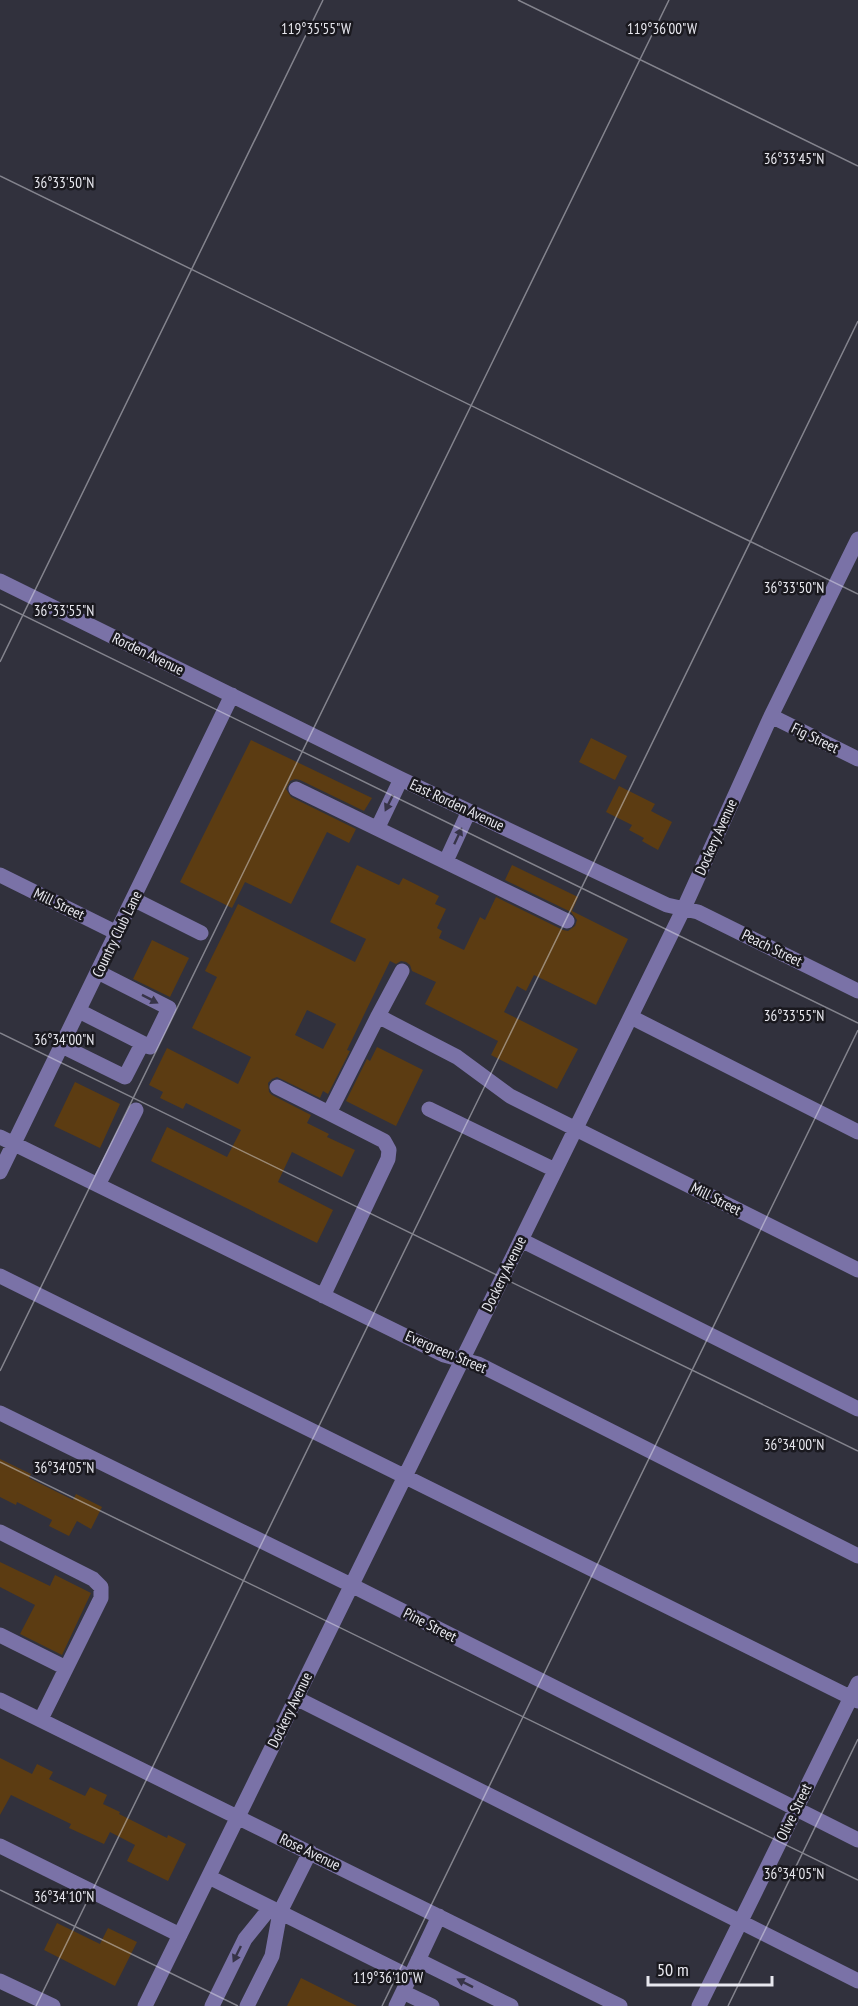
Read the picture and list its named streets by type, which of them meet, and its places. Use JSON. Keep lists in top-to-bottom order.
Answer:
{
  "streets": {
    "street": [
      "Rorden Avenue",
      "Fig Street",
      "East Rorden Avenue",
      "Dockery Avenue",
      "Mill Street",
      "Country Club Lane",
      "Peach Street",
      "Evergreen Street",
      "Pine Street",
      "Olive Street",
      "Rose Avenue"
    ]
  },
  "crossings": [
    ["Rorden Avenue", "East Rorden Avenue"],
    ["Rorden Avenue", "Country Club Lane"],
    ["Fig Street", "Dockery Avenue"],
    ["East Rorden Avenue", "Dockery Avenue"],
    ["East Rorden Avenue", "Country Club Lane"],
    ["East Rorden Avenue", "Peach Street"],
    ["Dockery Avenue", "Mill Street"],
    ["Dockery Avenue", "Peach Street"],
    ["Dockery Avenue", "Evergreen Street"],
    ["Dockery Avenue", "Pine Street"],
    ["Dockery Avenue", "Rose Avenue"],
    ["Mill Street", "Country Club Lane"],
    ["Country Club Lane", "Evergreen Street"],
    ["Pine Street", "Olive Street"]
  ],
  "scale_bar": "50 m",
  "coordinates": [
    "119°35'55\"W",
    "119°36'00\"W",
    "36°33'45\"N",
    "36°33'50\"N",
    "36°33'55\"N",
    "36°34'00\"N",
    "36°34'05\"N",
    "36°34'10\"N",
    "119°36'10\"W"
  ]
}
